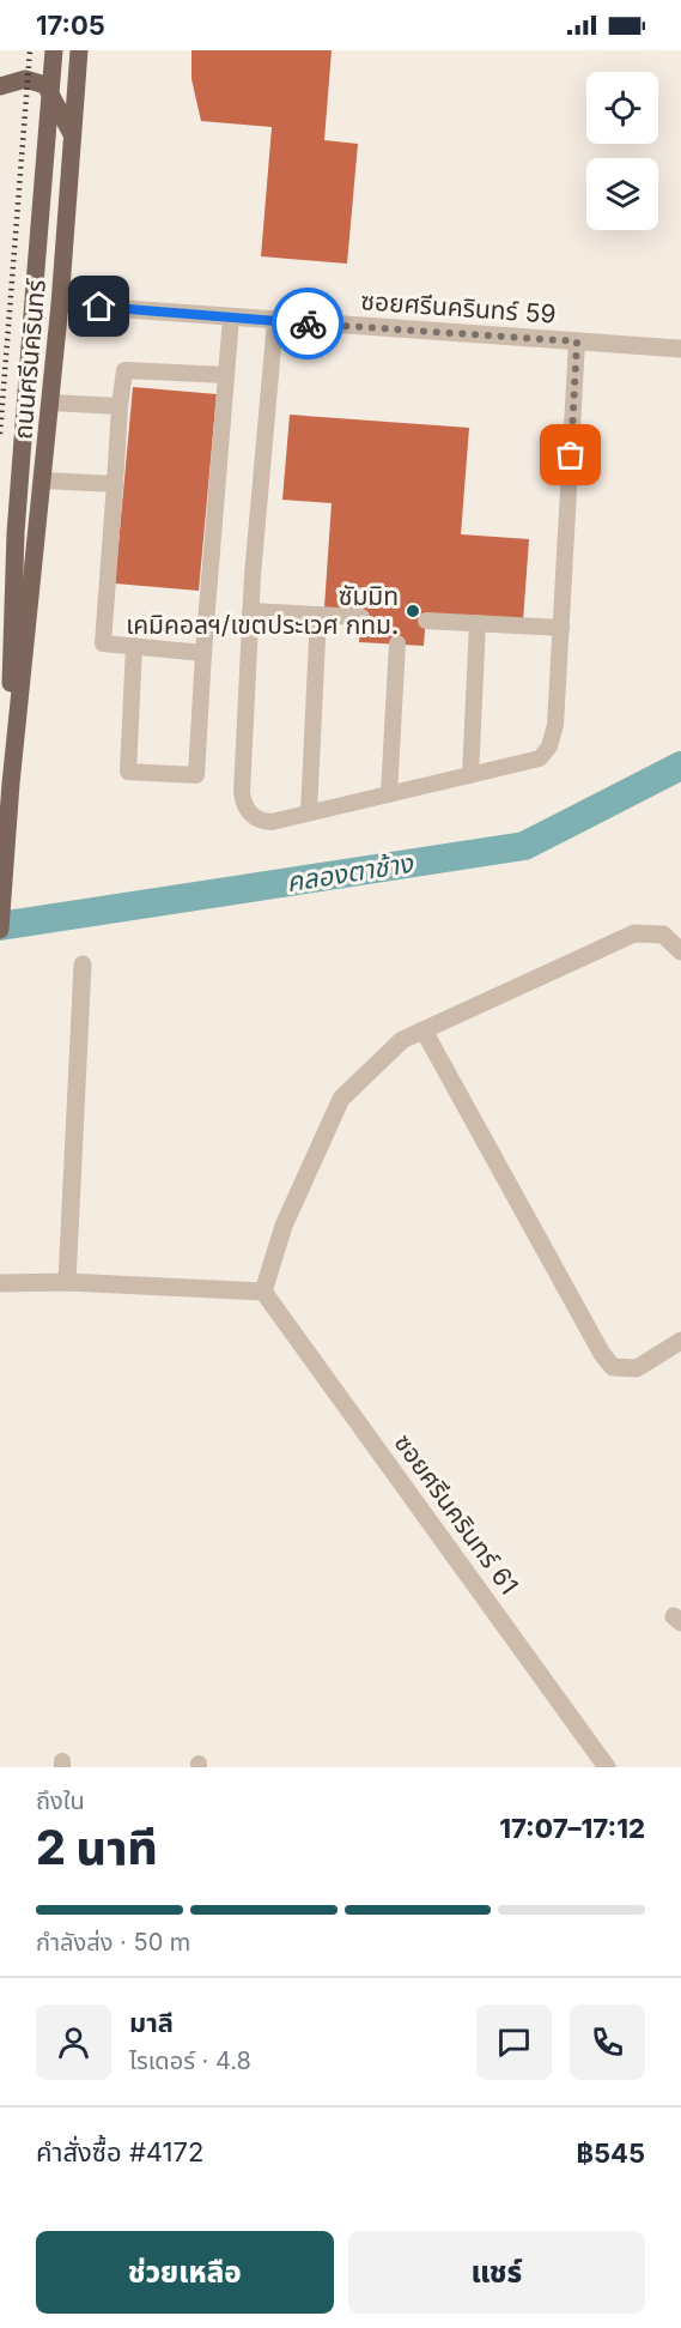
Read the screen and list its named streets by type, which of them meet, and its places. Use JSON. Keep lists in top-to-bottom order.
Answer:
{
  "streets": {
    "main road": ["ถนนศรีนครินทร์"],
    "street": ["ซอยศรีนครินทร์ 59", "ซอยศรีนครินทร์ 61"]
  },
  "crossings": [
    ["ซอยศรีนครินทร์ 59", "ถนนศรีนครินทร์"]
  ],
  "water": ["คลองตาช้าง"],
  "places": ["ซัมมิท เคมิคอลฯ/เขตประเวศ กทม."],
  "page": {
    "status": "17:05",
    "heading": ["2 นาที", "ถึงใน", "17:07–17:12"],
    "panel": [
      "มาลี",
      "ไรเดอร์ · 4.8",
      "คำสั่งซื้อ #4172",
      "฿545"
    ],
    "bar": "กำลังส่ง · 50 m",
    "buttons": ["ช่วยเหลือ", "แชร์"]
  }
}
